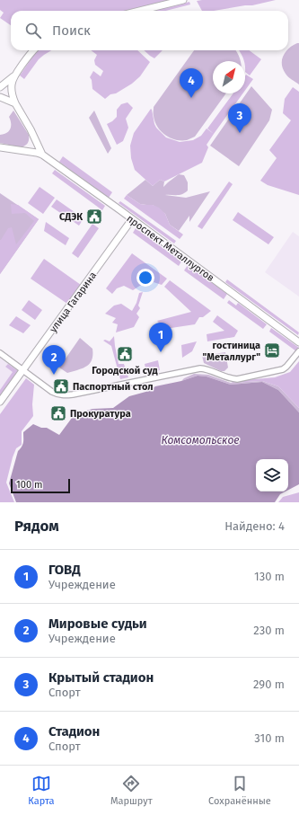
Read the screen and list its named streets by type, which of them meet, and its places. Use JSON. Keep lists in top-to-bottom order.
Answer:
{
  "streets": {
    "main road": ["проспект Металлургов", "улица Гагарина"]
  },
  "crossings": [
    ["проспект Металлургов", "улица Гагарина"]
  ],
  "water": ["Комсомольское"],
  "places": {
    "public building": [
      "СДЭК",
      "Городской суд",
      "Паспортный стол",
      "Прокуратура"
    ],
    "hotel": ["гостиница \"Металлург\""]
  },
  "scale_bar": "100 m",
  "north": "top right",
  "page": {
    "search": "Поиск",
    "pins": [
      "4",
      "3",
      "1",
      "2"
    ],
    "scale": "100 m",
    "heading": ["Рядом", "Найдено: 4"],
    "list": [
      {
        "mark": "1",
        "name": "ГОВД",
        "note": "Учреждение",
        "value": "130 m"
      },
      {
        "mark": "2",
        "name": "Мировые судьи",
        "note": "Учреждение",
        "value": "230 m"
      },
      {
        "mark": "3",
        "name": "Крытый стадион",
        "note": "Спорт",
        "value": "290 m"
      },
      {
        "mark": "4",
        "name": "Стадион",
        "note": "Спорт",
        "value": "310 m"
      }
    ],
    "nav": ["Карта", "Маршрут", "Сохранённые"]
  }
}
